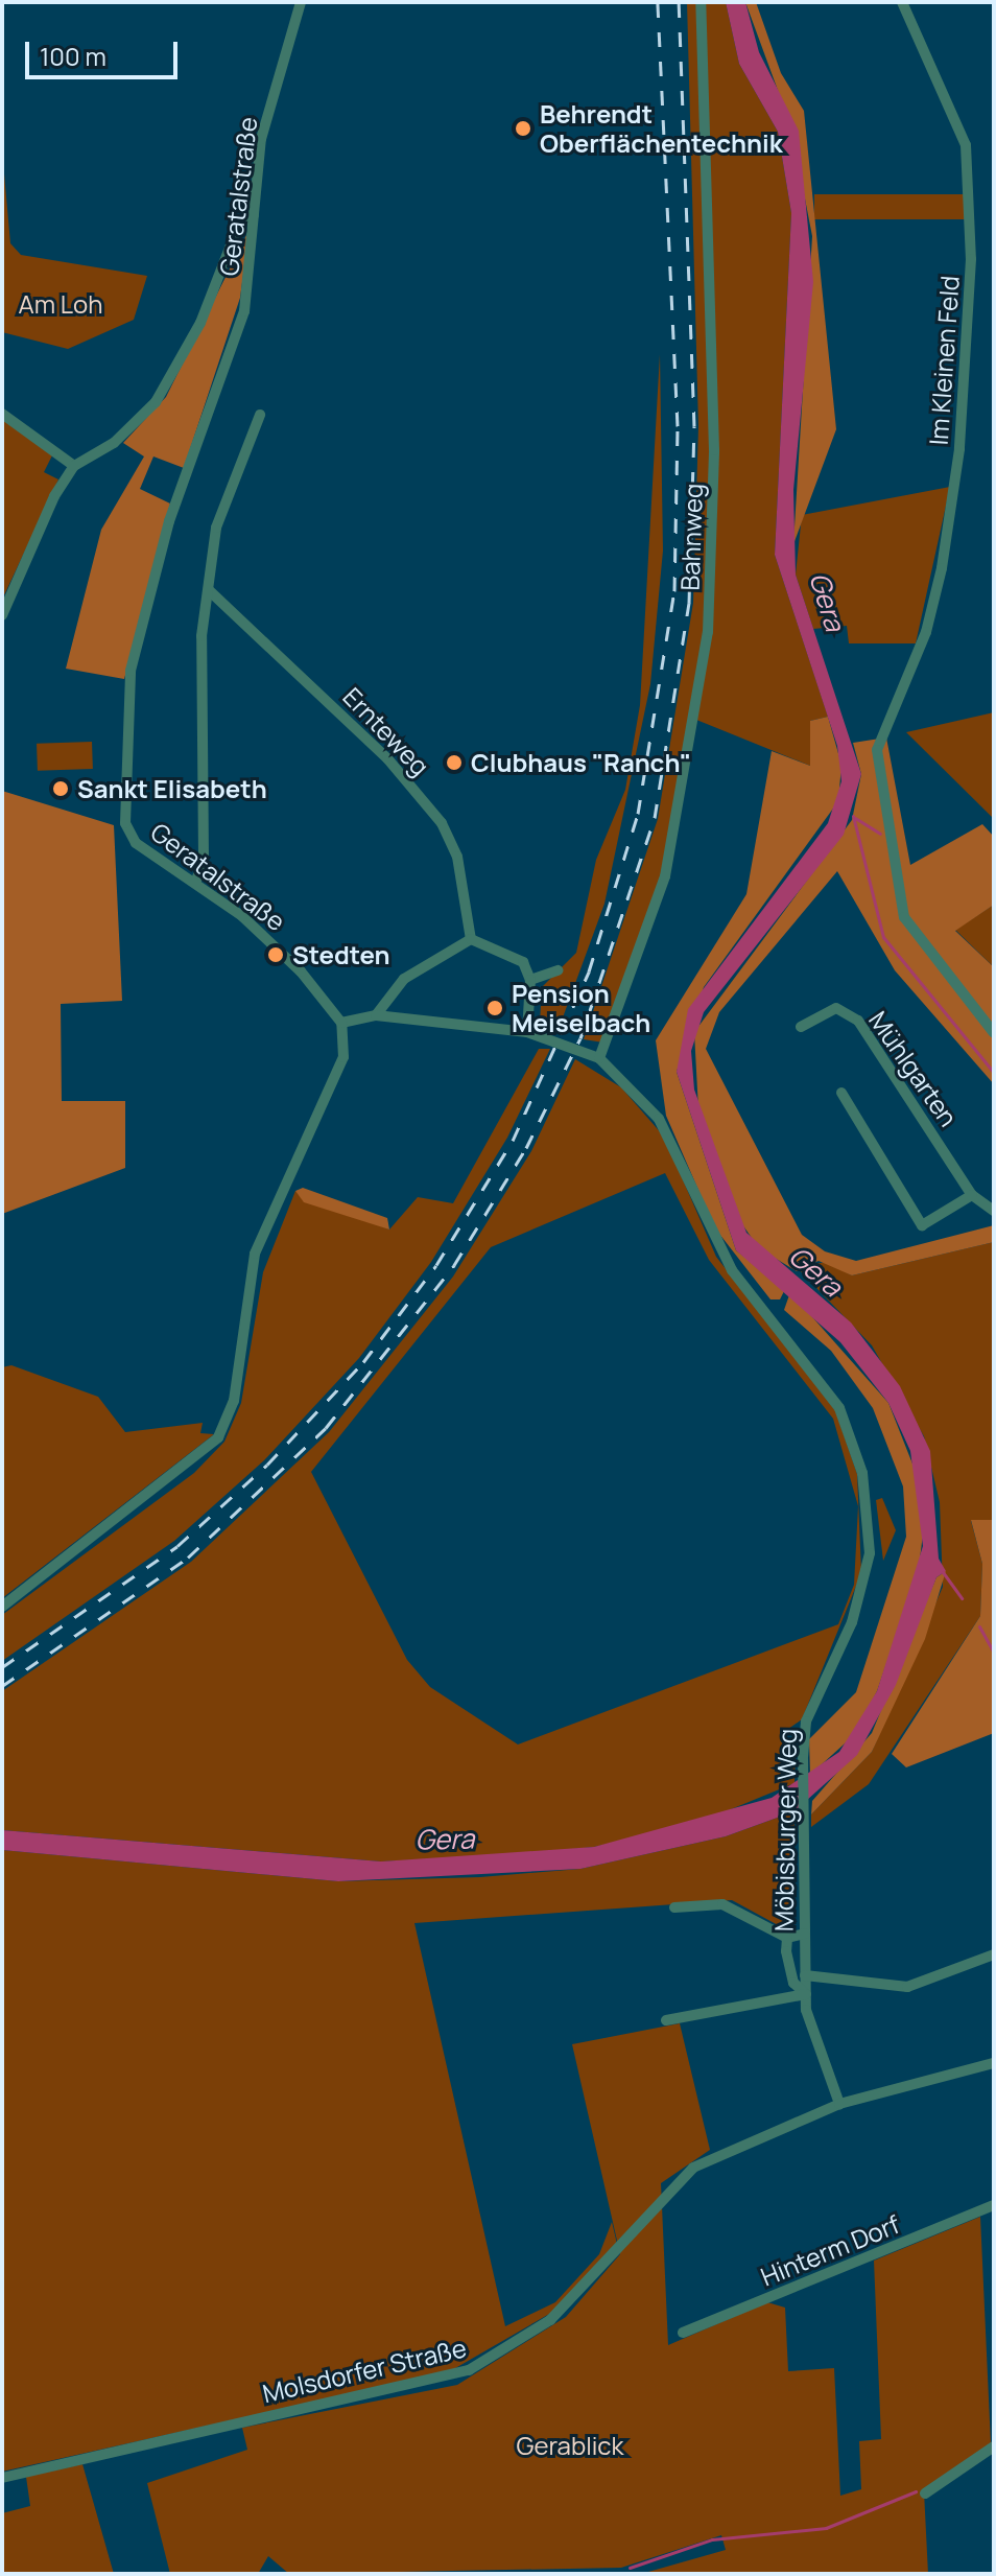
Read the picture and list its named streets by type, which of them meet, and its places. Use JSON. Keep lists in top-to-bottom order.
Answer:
{
  "streets": {
    "street": [
      "Geratalstraße",
      "Im Kleinen Feld",
      "Bahnweg",
      "Ernteweg",
      "Mühlgarten",
      "Möbisburger Weg",
      "Hinterm Dorf",
      "Molsdorfer Straße"
    ]
  },
  "crossings": [
    ["Geratalstraße", "Möbisburger Weg"],
    ["Bahnweg", "Möbisburger Weg"],
    ["Möbisburger Weg", "Molsdorfer Straße"]
  ],
  "water": ["Gera"],
  "parks": ["Am Loh", "Gerablick"],
  "places": [
    "Behrendt Oberflächentechnik",
    "Clubhaus \"Ranch\"",
    "Sankt Elisabeth",
    "Stedten",
    "Pension Meiselbach"
  ],
  "scale_bar": "100 m"
}
